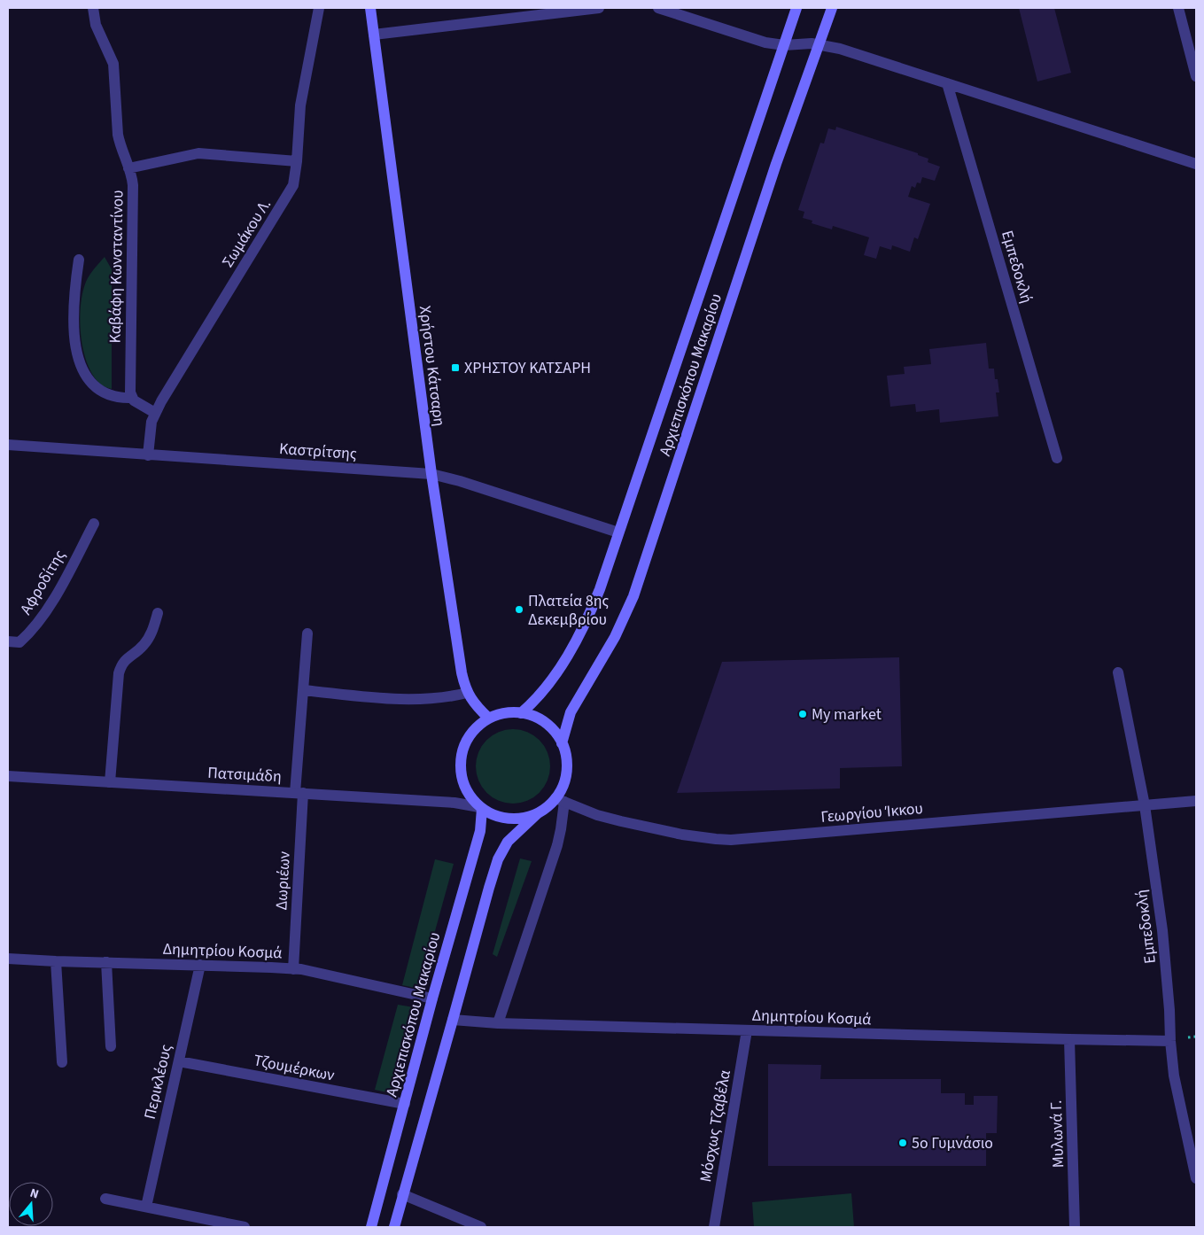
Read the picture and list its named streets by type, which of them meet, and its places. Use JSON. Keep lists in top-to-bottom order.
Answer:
{
  "streets": {
    "main road": ["Χρήστου Κάτσαρη", "Αρχιεπισκόπου Μακαρίου"],
    "street": [
      "Σωμάκου Λ.",
      "Καβάφη Κωνσταντίνου",
      "Εμπεδοκλή",
      "Καστρίτσης",
      "Αφροδίτης",
      "Πατσιμάδη",
      "Γεωργίου Ίκκου",
      "Δωριέων",
      "Δημητρίου Κοσμά",
      "Τζουμέρκων",
      "Περικλέους",
      "Μόσχως Τζαβέλα",
      "Μυλωνά Γ."
    ]
  },
  "crossings": [
    ["Σωμάκου Λ.", "Καστρίτσης"],
    ["Εμπεδοκλή", "Γεωργίου Ίκκου"],
    ["Εμπεδοκλή", "Δημητρίου Κοσμά"],
    ["Χρήστου Κάτσαρη", "Αρχιεπισκόπου Μακαρίου"],
    ["Χρήστου Κάτσαρη", "Καστρίτσης"],
    ["Χρήστου Κάτσαρη", "Πατσιμάδη"],
    ["Χρήστου Κάτσαρη", "Γεωργίου Ίκκου"],
    ["Αρχιεπισκόπου Μακαρίου", "Καστρίτσης"],
    ["Αρχιεπισκόπου Μακαρίου", "Πατσιμάδη"],
    ["Αρχιεπισκόπου Μακαρίου", "Γεωργίου Ίκκου"],
    ["Αρχιεπισκόπου Μακαρίου", "Δημητρίου Κοσμά"],
    ["Αρχιεπισκόπου Μακαρίου", "Τζουμέρκων"],
    ["Πατσιμάδη", "Γεωργίου Ίκκου"],
    ["Πατσιμάδη", "Δωριέων"],
    ["Δωριέων", "Δημητρίου Κοσμά"],
    ["Δημητρίου Κοσμά", "Περικλέους"],
    ["Δημητρίου Κοσμά", "Μόσχως Τζαβέλα"],
    ["Δημητρίου Κοσμά", "Μυλωνά Γ."],
    ["Τζουμέρκων", "Περικλέους"]
  ],
  "places": {
    "transit": ["ΧΡΗΣΤΟΥ ΚΑΤΣΑΡΗ"],
    "other": ["Πλατεία 8ης Δεκεμβρίου", "My market", "5ο Γυμνάσιο"]
  },
  "north": "top"
}
